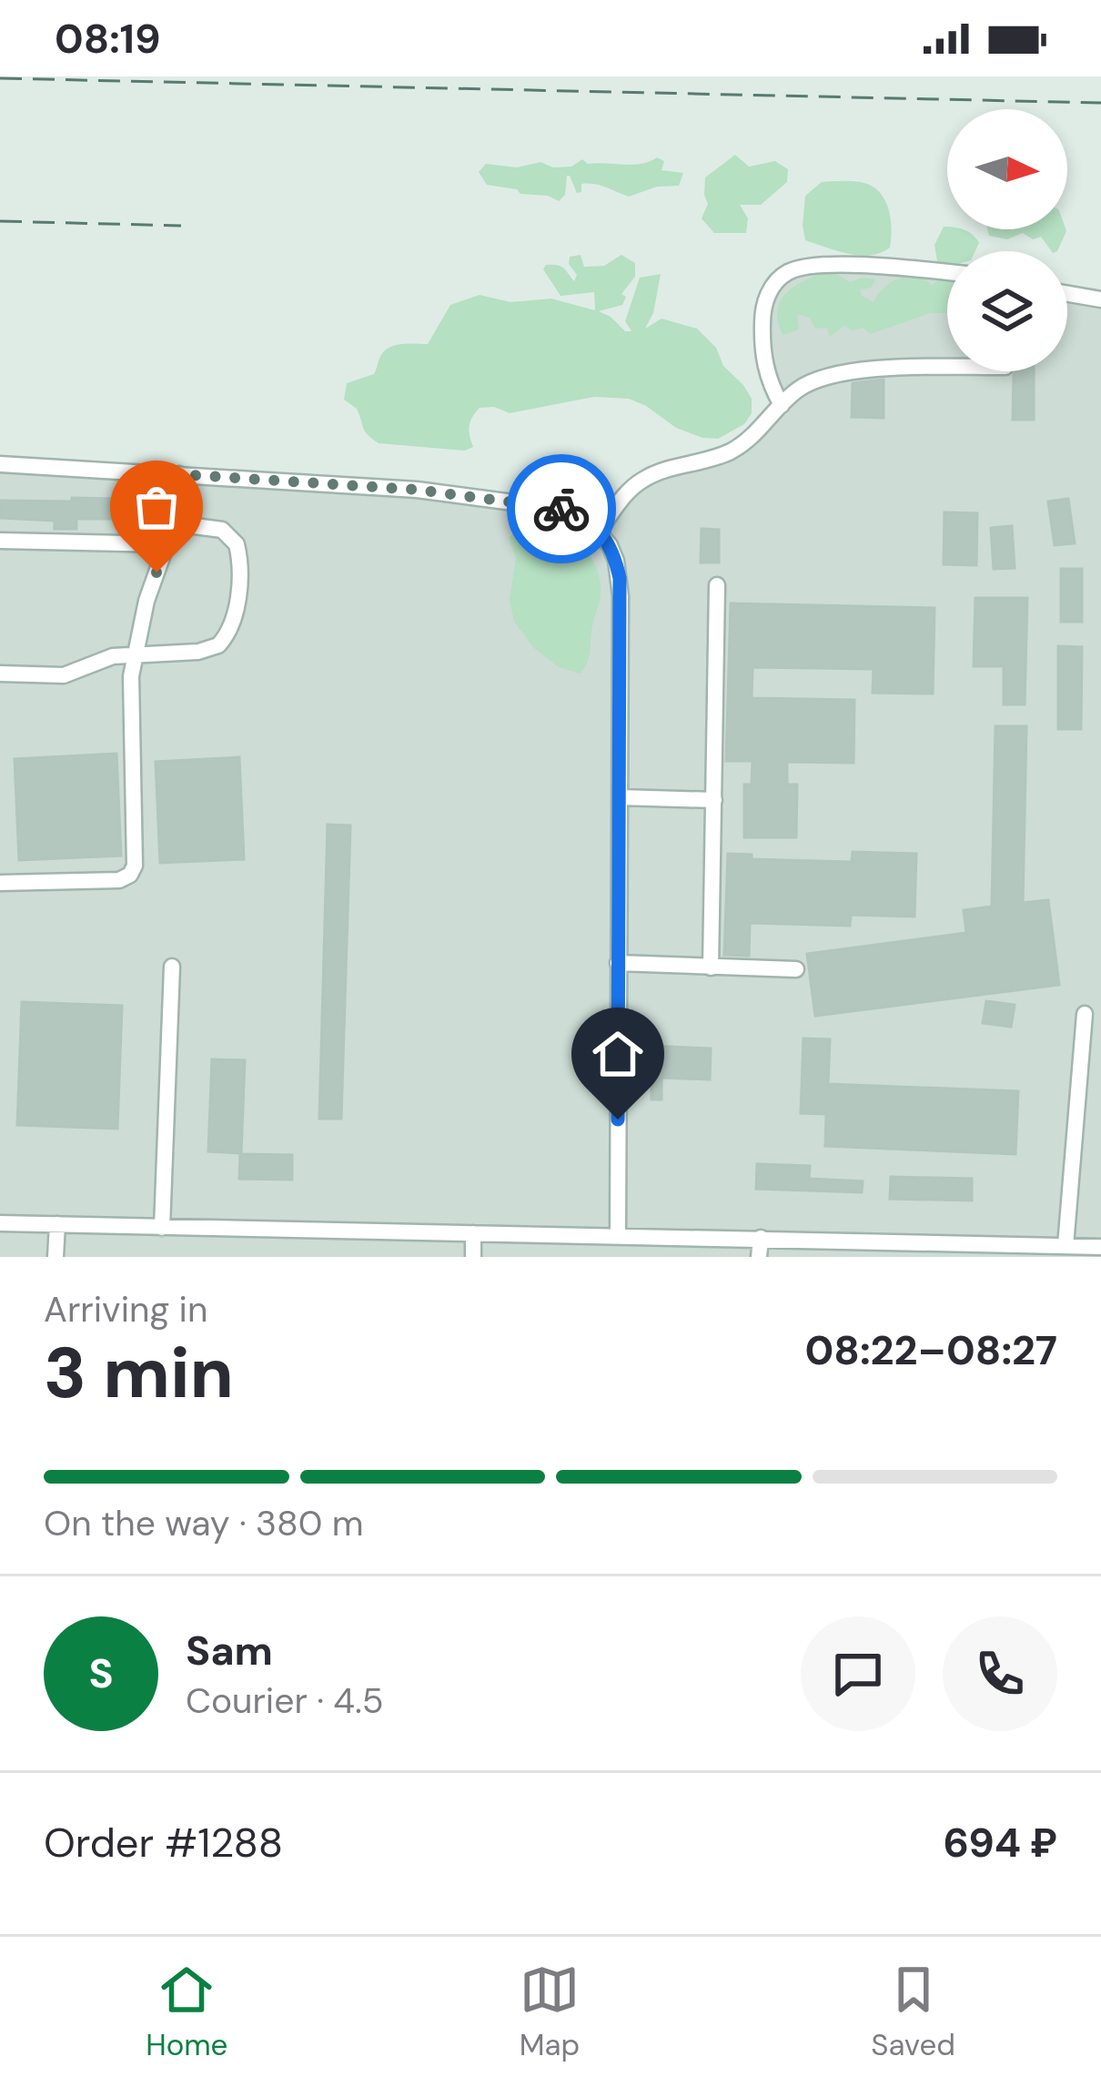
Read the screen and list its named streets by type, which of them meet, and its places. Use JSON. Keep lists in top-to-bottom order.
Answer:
{
  "north": "right",
  "page": {
    "status": "08:19",
    "heading": ["3 min", "Arriving in", "08:22–08:27"],
    "panel": [
      "Sam",
      "Courier · 4.5",
      "Order #1288",
      "694 ₽"
    ],
    "bar": "On the way · 380 m",
    "round": "S",
    "tabs": ["Home", "Map", "Saved"]
  }
}
